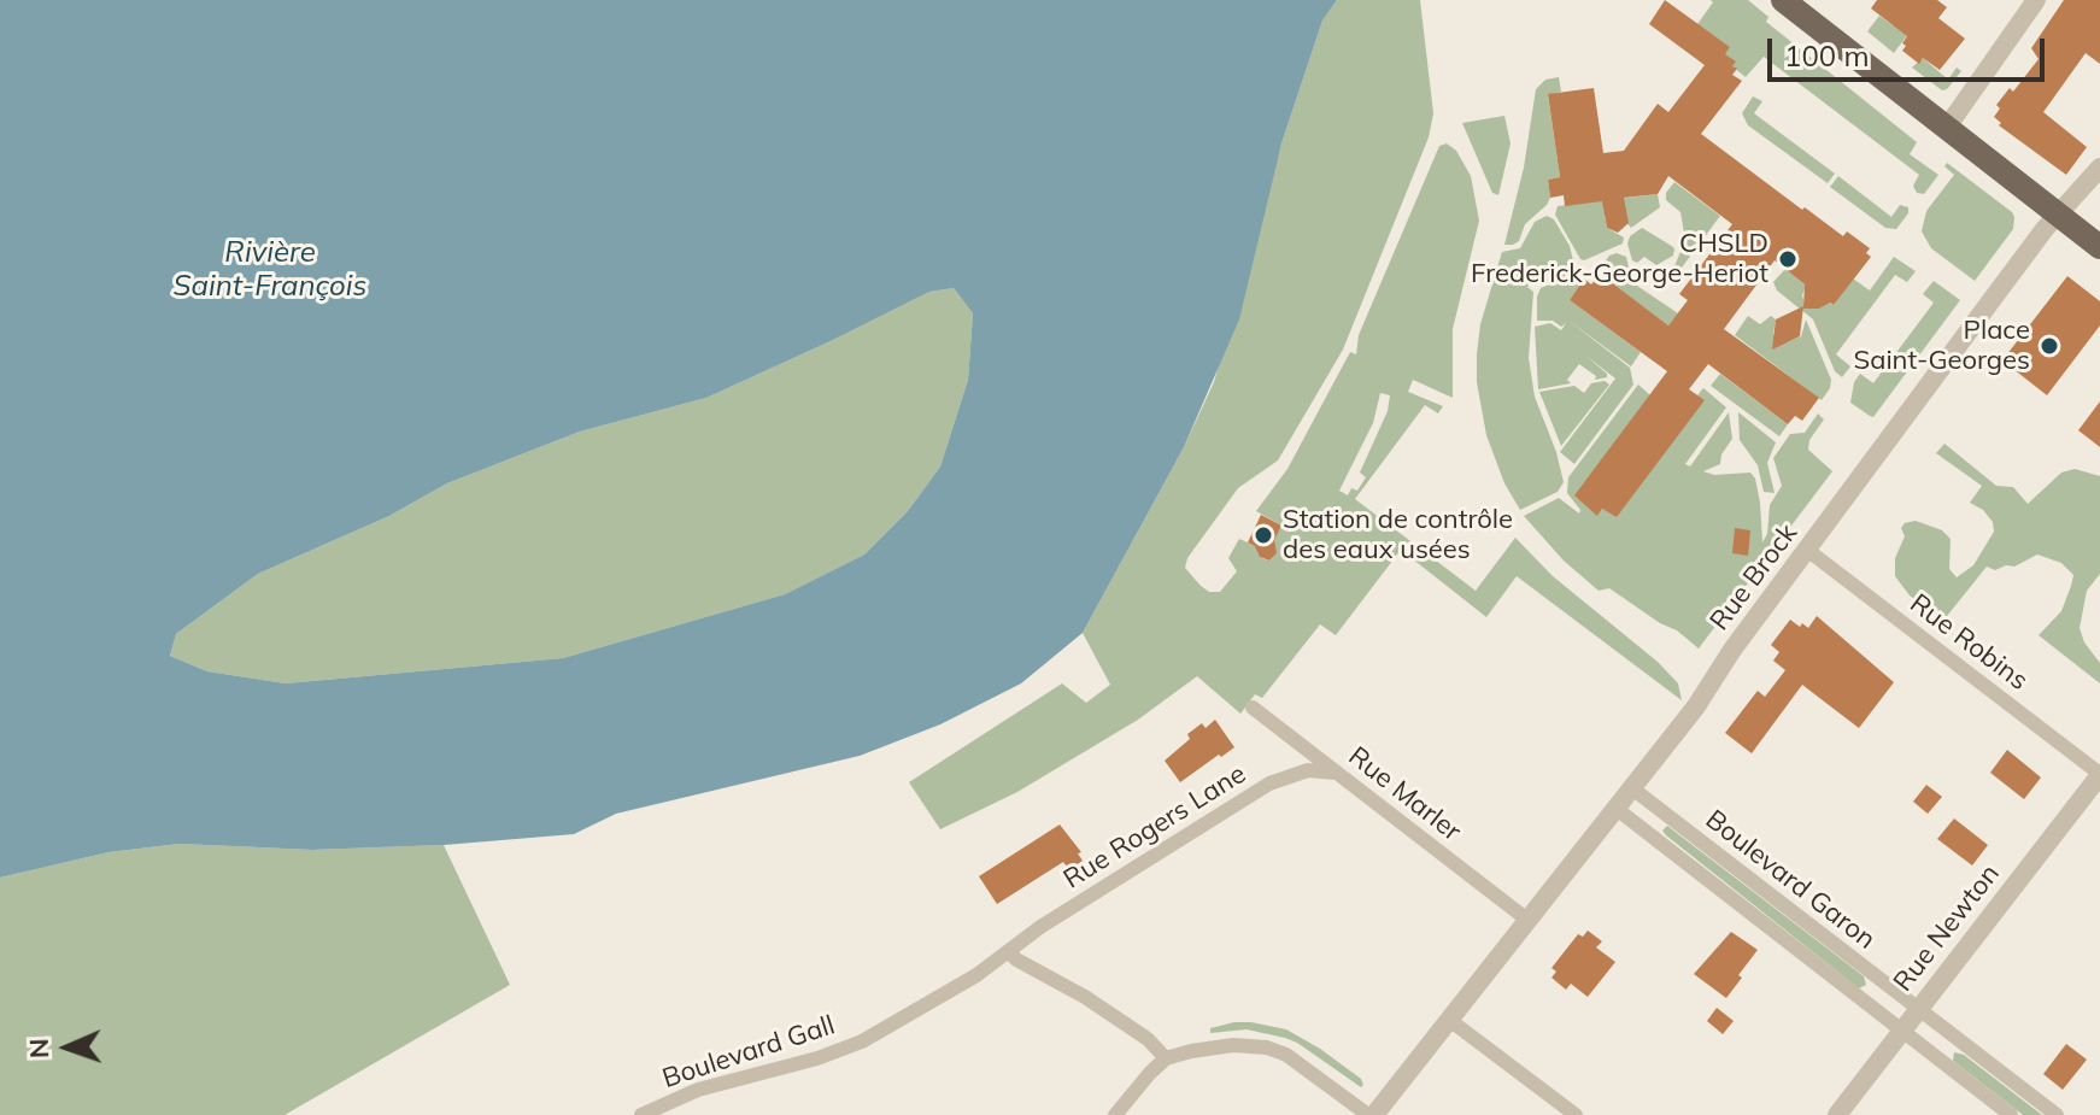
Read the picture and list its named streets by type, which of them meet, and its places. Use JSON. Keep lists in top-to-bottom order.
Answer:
{
  "streets": {
    "street": [
      "Rue Brock",
      "Rue Robins",
      "Rue Marler",
      "Rue Rogers Lane",
      "Boulevard Garon",
      "Rue Newton",
      "Boulevard Gall"
    ]
  },
  "crossings": [
    ["Rue Brock", "Rue Robins"],
    ["Rue Brock", "Rue Marler"],
    ["Rue Brock", "Boulevard Garon"],
    ["Rue Robins", "Rue Newton"],
    ["Rue Marler", "Rue Rogers Lane"],
    ["Rue Rogers Lane", "Boulevard Gall"],
    ["Boulevard Garon", "Rue Newton"]
  ],
  "water": ["Rivière Saint-François"],
  "places": ["CHSLD Frederick-George-Heriot", "Place Saint-Georges", "Station de contrôle des eaux usées"],
  "scale_bar": "100 m",
  "north": "left"
}
